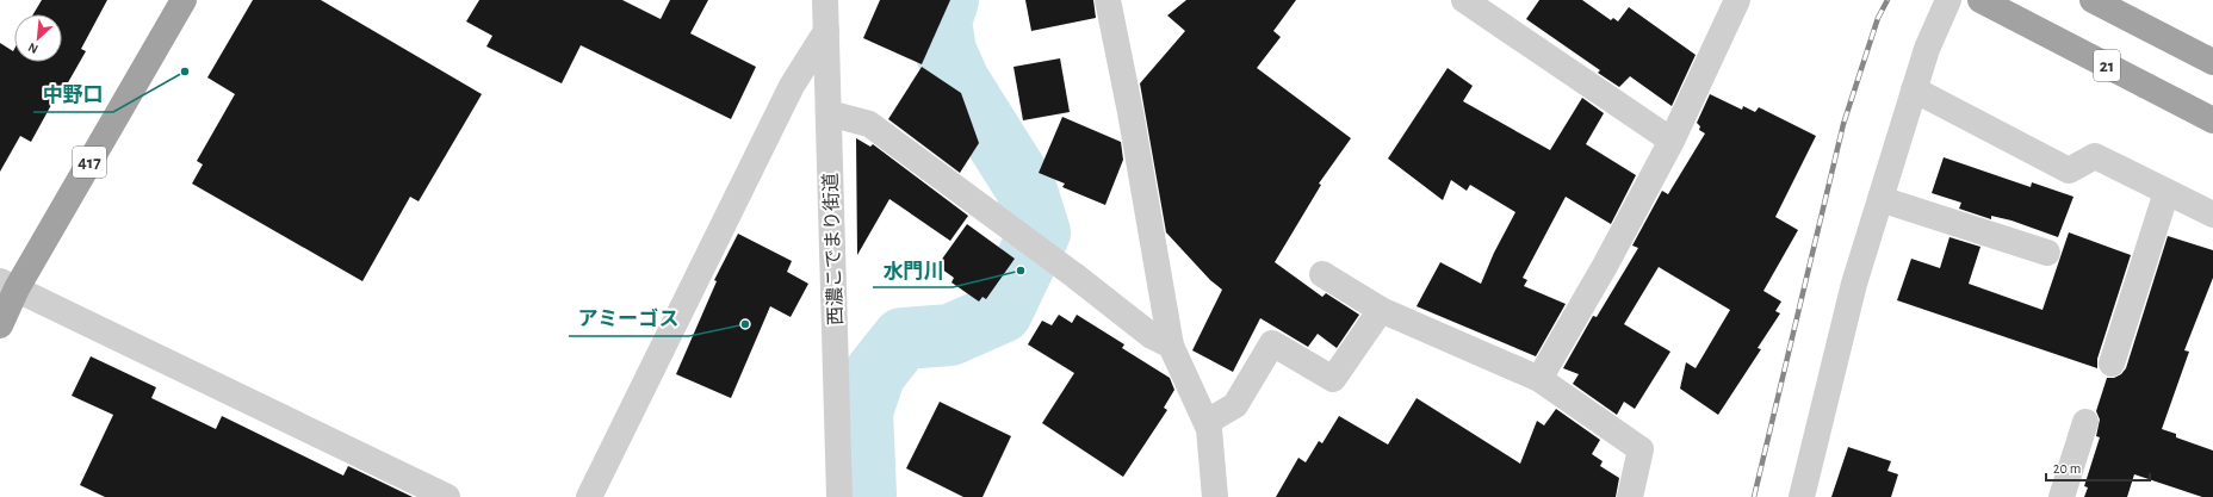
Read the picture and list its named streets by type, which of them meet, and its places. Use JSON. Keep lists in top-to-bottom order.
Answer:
{
  "streets": {
    "highway": ["21", "417"],
    "street": ["西濃こでまり街道"]
  },
  "places": ["中野口", "水門川", "アミーゴス"],
  "scale_bar": "20 m",
  "north": "bottom left"
}
